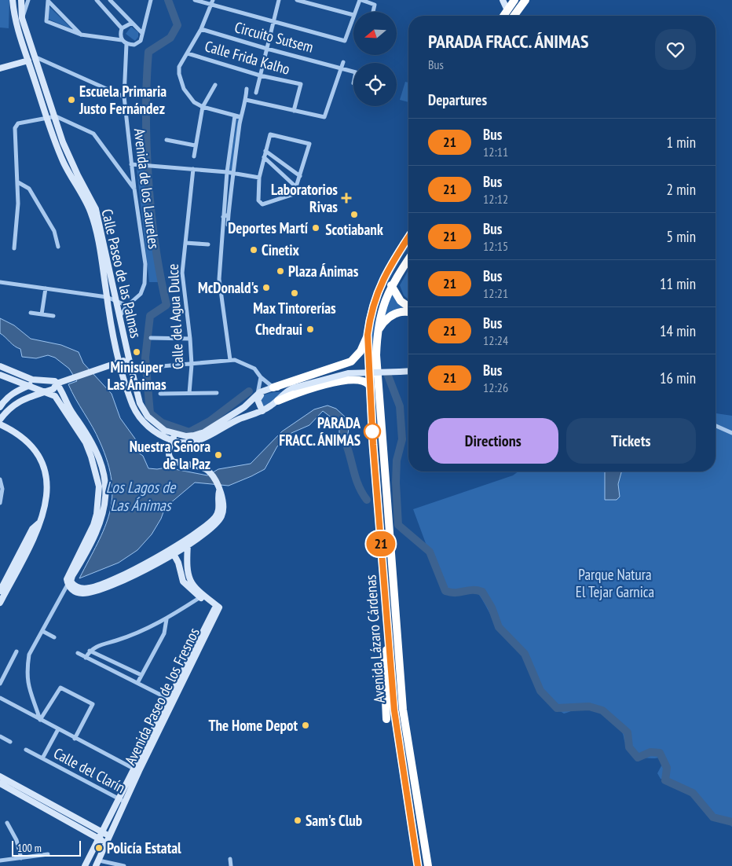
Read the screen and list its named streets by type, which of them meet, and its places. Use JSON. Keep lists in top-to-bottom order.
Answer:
{
  "streets": {
    "highway": ["Avenida Lázaro Cárdenas"],
    "street": [
      "Circuito Sutsem",
      "Calle Frida Kalho",
      "Avenida de los Laureles",
      "Calle Paseo de las Palmas",
      "Calle del Agua Dulce",
      "Avenida Paseo de los Fresnos",
      "Calle del Clarín"
    ]
  },
  "crossings": [
    ["Avenida de los Laureles", "Calle Paseo de las Palmas"],
    ["Avenida Paseo de los Fresnos", "Calle del Clarín"]
  ],
  "water": ["Los Lagos de Las Ánimas"],
  "parks": ["Parque Natura El Tejar Garnica"],
  "places": {
    "other": [
      "Escuela Primaria Justo Fernández",
      "Scotiabank",
      "Deportes Martí",
      "Cinetix",
      "Plaza Ánimas",
      "McDonald's",
      "Max Tintorerías",
      "Chedraui",
      "Minisúper Las Ánimas",
      "PARADA FRACC. ÁNIMAS",
      "Nuestra Señora de la Paz",
      "The Home Depot",
      "Sam's Club",
      "Policía Estatal"
    ],
    "health": ["Laboratorios Rivas"]
  },
  "lines": ["bus line 21"],
  "scale_bar": "100 m",
  "north": "left",
  "page": {
    "on_map": "21",
    "heading": [
      ["PARADA FRACC. ÁNIMAS", "Bus"],
      "Departures"
    ],
    "list": [
      {
        "mark": "21",
        "name": "Bus",
        "note": "12:11",
        "value": "1 min"
      },
      {
        "mark": "21",
        "name": "Bus",
        "note": "12:12",
        "value": "2 min"
      },
      {
        "mark": "21",
        "name": "Bus",
        "note": "12:15",
        "value": "5 min"
      },
      {
        "mark": "21",
        "name": "Bus",
        "note": "12:21",
        "value": "11 min"
      },
      {
        "mark": "21",
        "name": "Bus",
        "note": "12:24",
        "value": "14 min"
      },
      {
        "mark": "21",
        "name": "Bus",
        "note": "12:26",
        "value": "16 min"
      }
    ],
    "buttons": ["Directions", "Tickets"],
    "scale": "100 m"
  }
}
